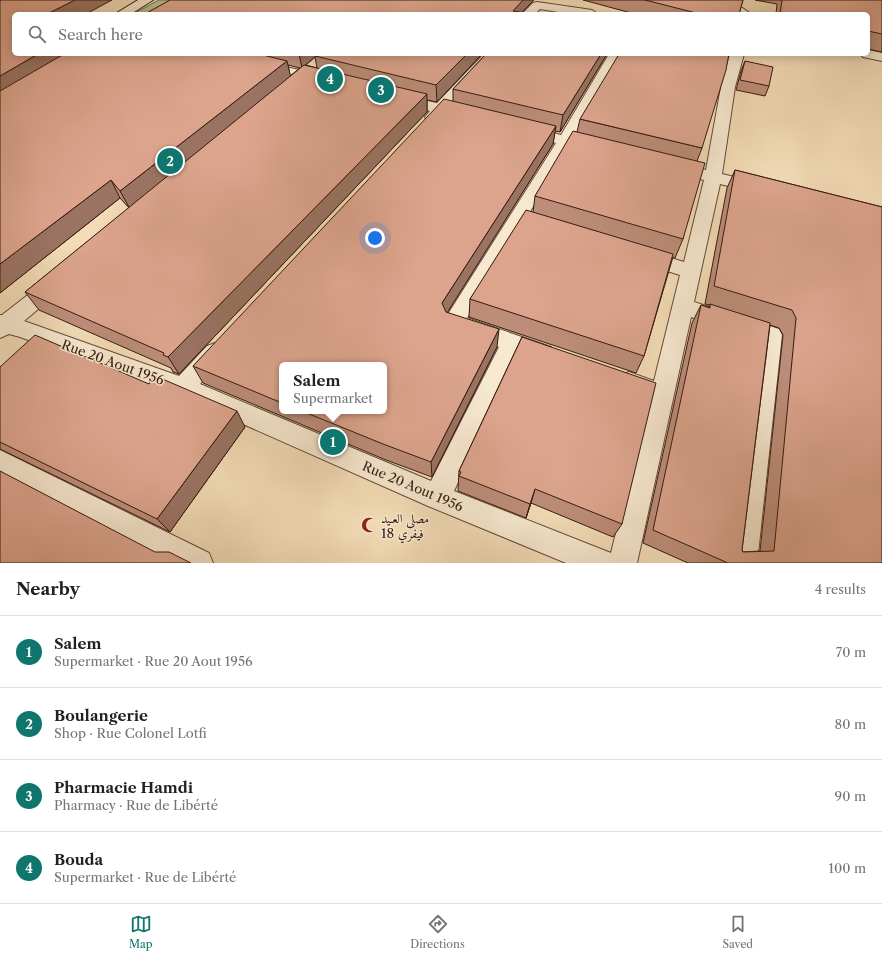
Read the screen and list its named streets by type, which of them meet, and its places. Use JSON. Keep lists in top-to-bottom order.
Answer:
{
  "streets": {
    "street": ["Rue 20 Aout 1956"]
  },
  "places": {
    "mosque": ["مصلى العـيد 18 فيفري"]
  },
  "page": {
    "search": "Search here",
    "pins": [
      "4",
      "3",
      "2",
      "1"
    ],
    "popup": ["Salem", "Supermarket"],
    "heading": ["Nearby", "4 results"],
    "list": [
      {
        "mark": "1",
        "name": "Salem",
        "note": "Supermarket · Rue 20 Aout 1956",
        "value": "70 m"
      },
      {
        "mark": "2",
        "name": "Boulangerie",
        "note": "Shop · Rue Colonel Lotfi",
        "value": "80 m"
      },
      {
        "mark": "3",
        "name": "Pharmacie Hamdi",
        "note": "Pharmacy · Rue de Libérté",
        "value": "90 m"
      },
      {
        "mark": "4",
        "name": "Bouda",
        "note": "Supermarket · Rue de Libérté",
        "value": "100 m"
      }
    ],
    "nav": ["Map", "Directions", "Saved"]
  }
}
